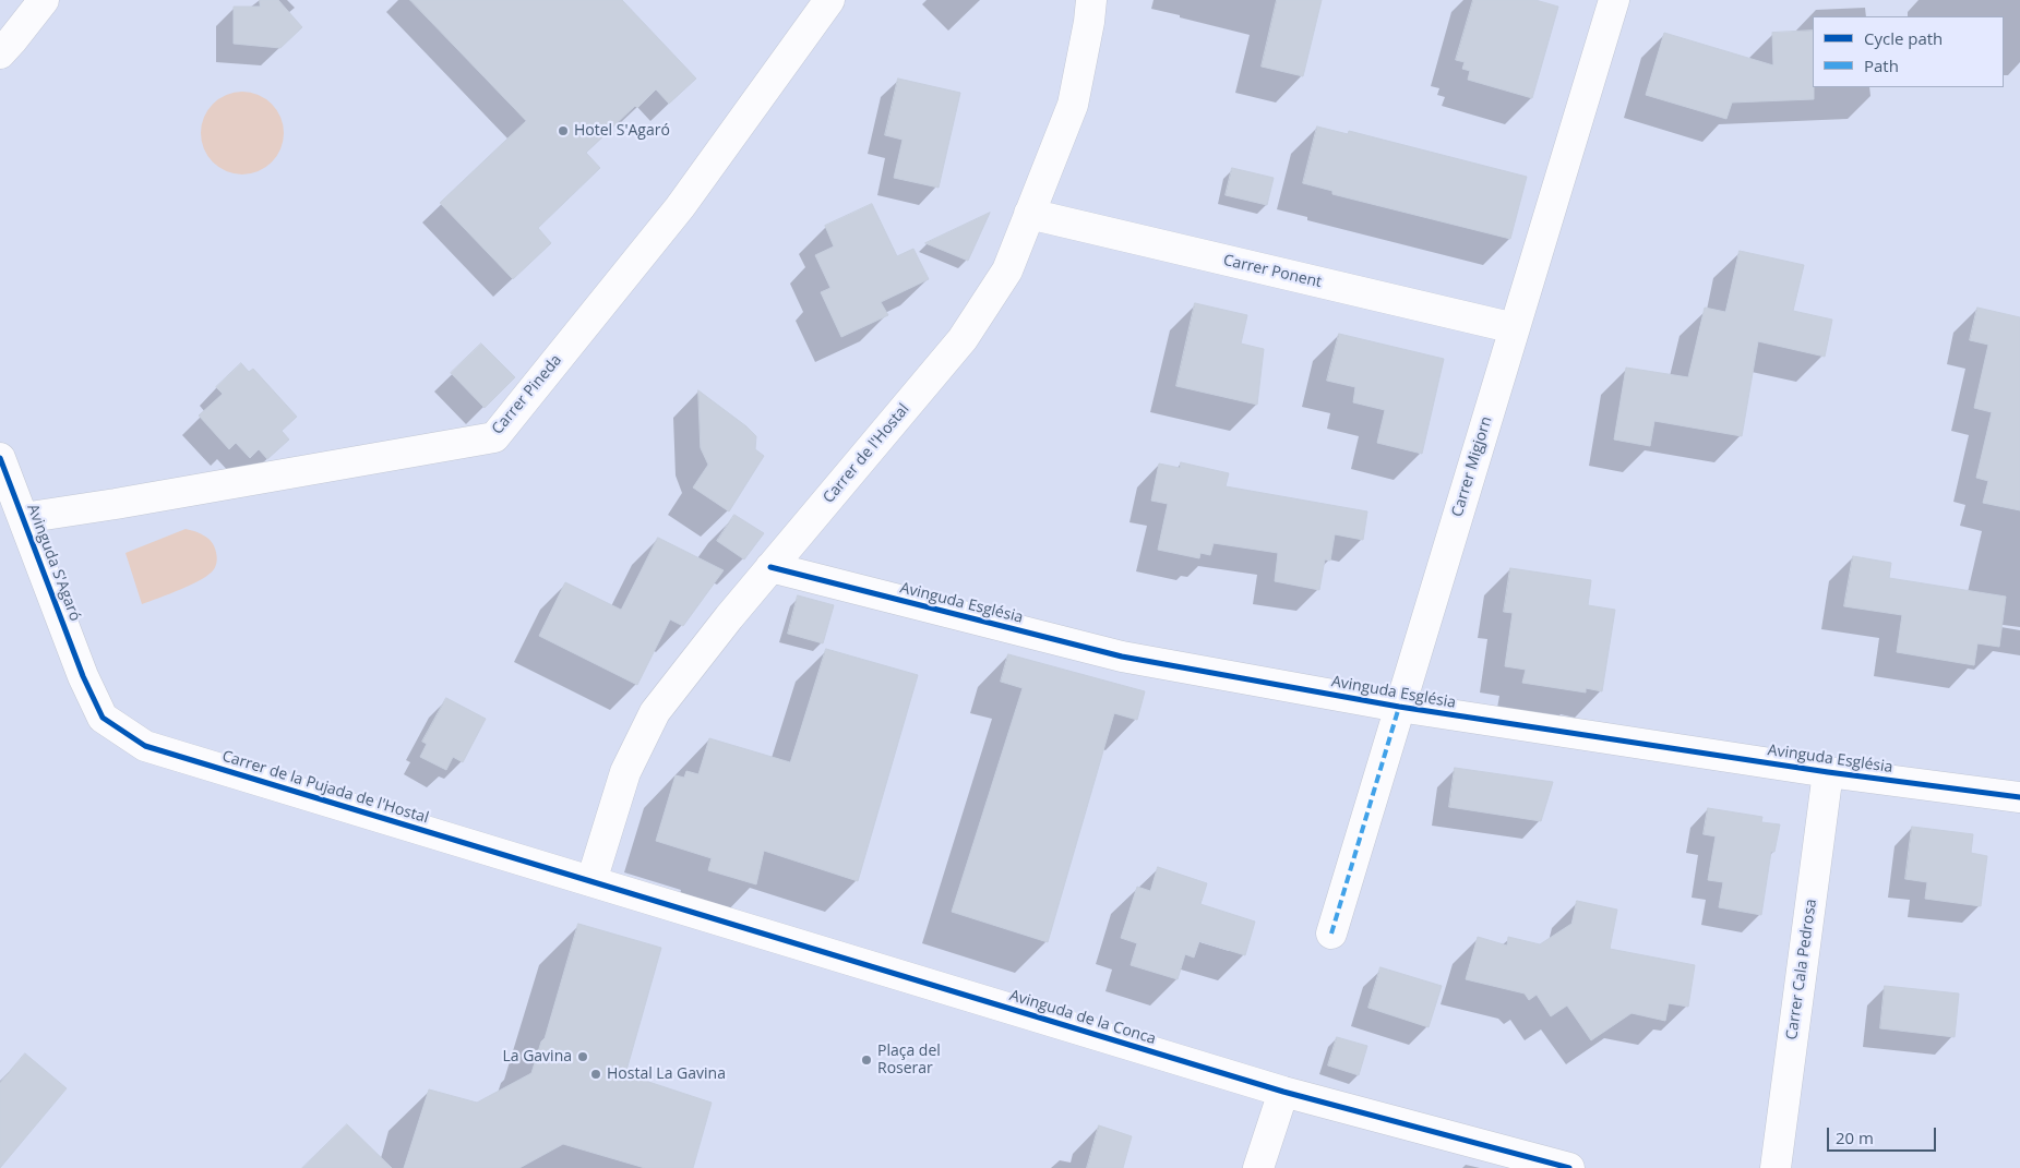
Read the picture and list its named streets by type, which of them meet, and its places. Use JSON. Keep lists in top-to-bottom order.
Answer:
{
  "streets": {
    "street": [
      "Carrer Ponent",
      "Carrer Pineda",
      "Carrer de l'Hostal",
      "Carrer Migjorn",
      "Avinguda S'Agaró",
      "Avinguda Església",
      "Carrer de la Pujada de l'Hostal",
      "Carrer Cala Pedrosa",
      "Avinguda de la Conca"
    ]
  },
  "crossings": [
    ["Carrer Ponent", "Carrer de l'Hostal"],
    ["Carrer Ponent", "Carrer Migjorn"],
    ["Carrer Pineda", "Avinguda S'Agaró"],
    ["Carrer de l'Hostal", "Avinguda Església"],
    ["Carrer de l'Hostal", "Carrer de la Pujada de l'Hostal"],
    ["Carrer de l'Hostal", "Avinguda de la Conca"],
    ["Carrer Migjorn", "Avinguda Església"],
    ["Avinguda S'Agaró", "Carrer de la Pujada de l'Hostal"],
    ["Avinguda Església", "Carrer Cala Pedrosa"],
    ["Carrer de la Pujada de l'Hostal", "Avinguda de la Conca"]
  ],
  "places": [
    "Hotel S'Agaró",
    "La Gavina",
    "Plaça del Roserar",
    "Hostal La Gavina"
  ],
  "legend": ["Cycle path", "Path"],
  "scale_bar": "20 m"
}
